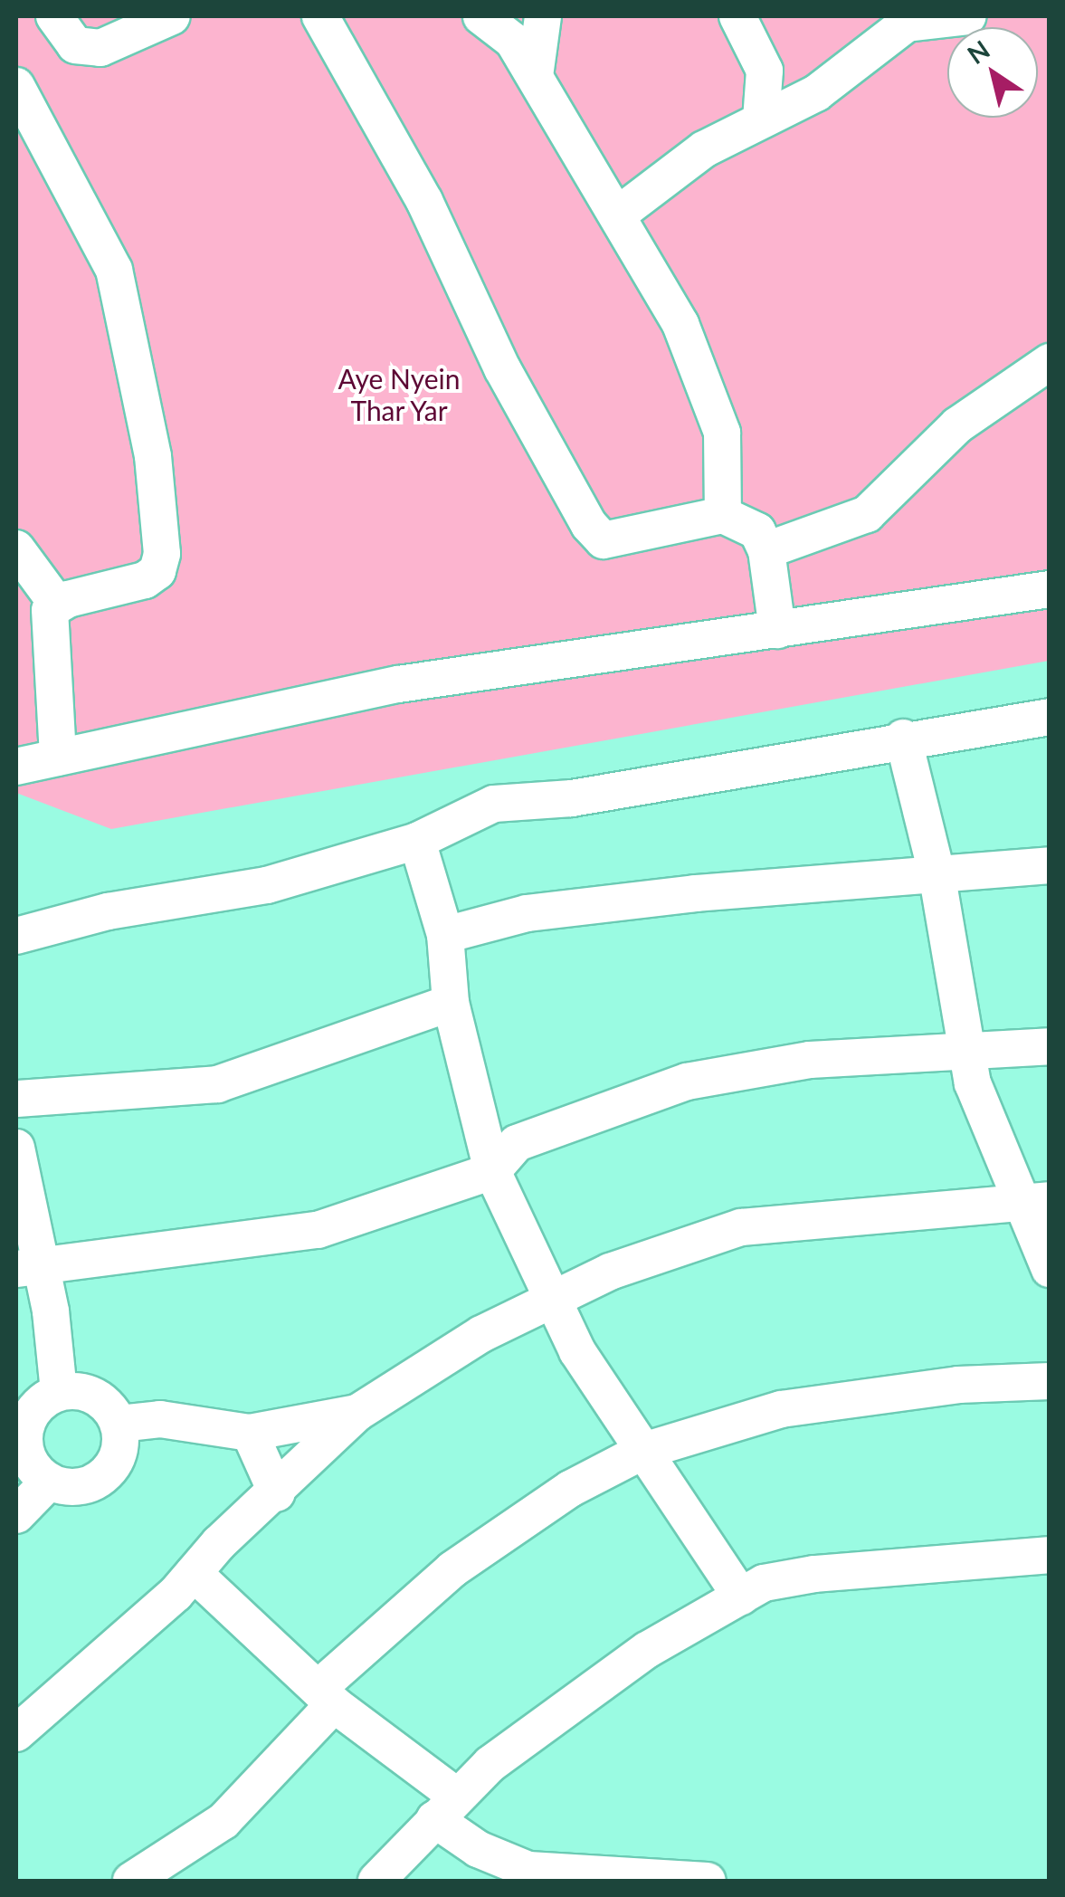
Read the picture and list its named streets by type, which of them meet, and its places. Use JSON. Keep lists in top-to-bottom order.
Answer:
{
  "parks": ["Aye Nyein Thar Yar"],
  "north": "top left"
}
